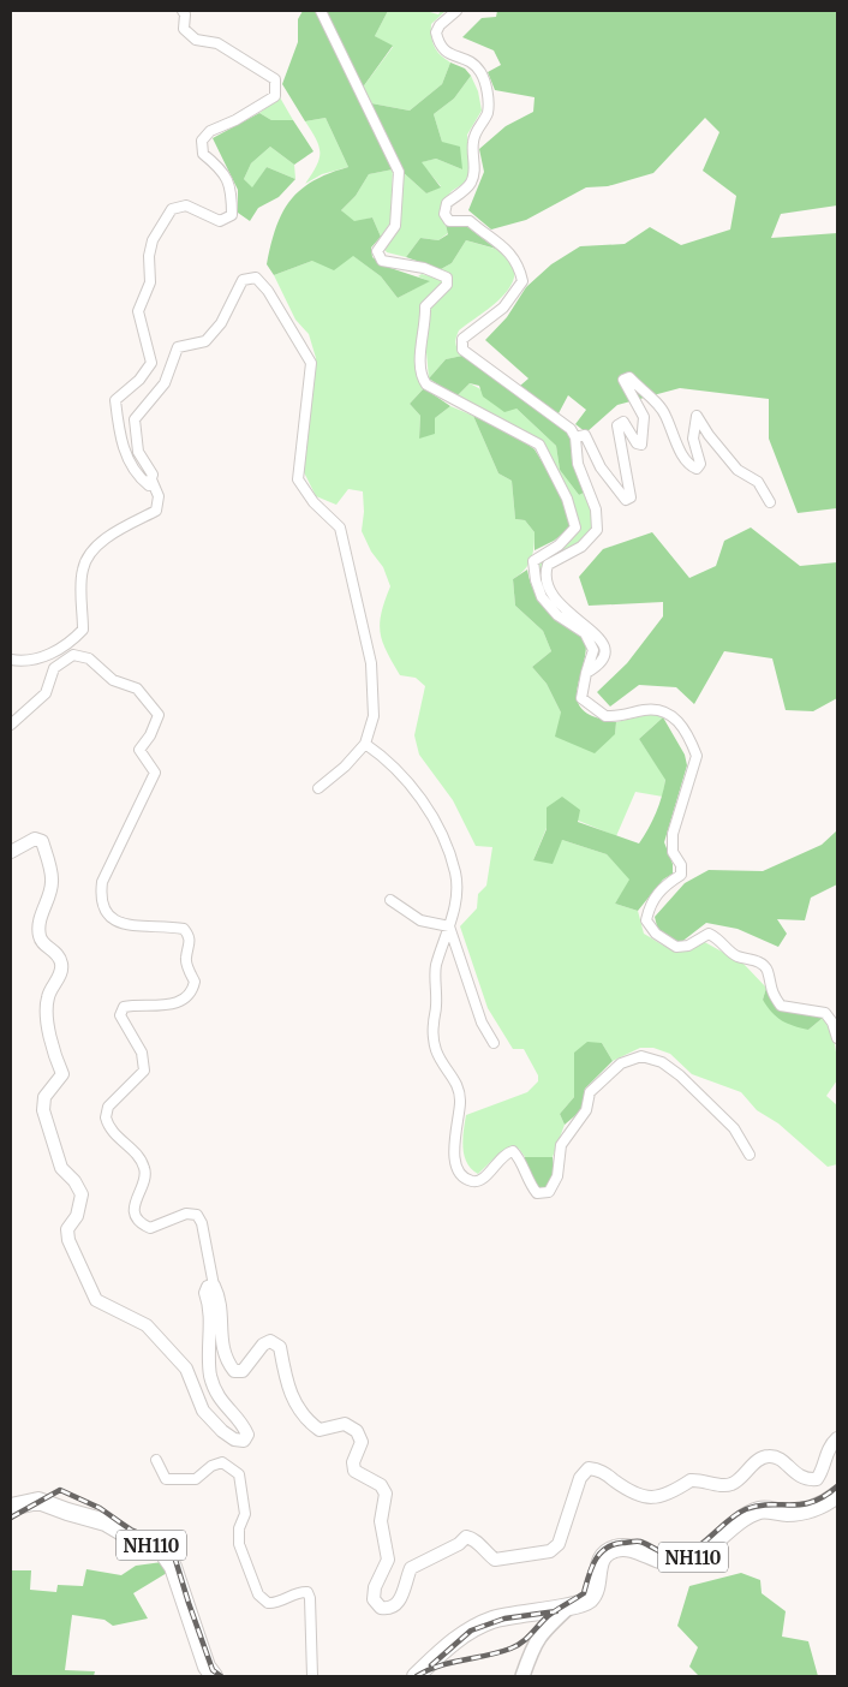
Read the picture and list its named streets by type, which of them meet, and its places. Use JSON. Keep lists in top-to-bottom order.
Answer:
{
  "streets": {
    "highway": ["NH110"]
  }
}
